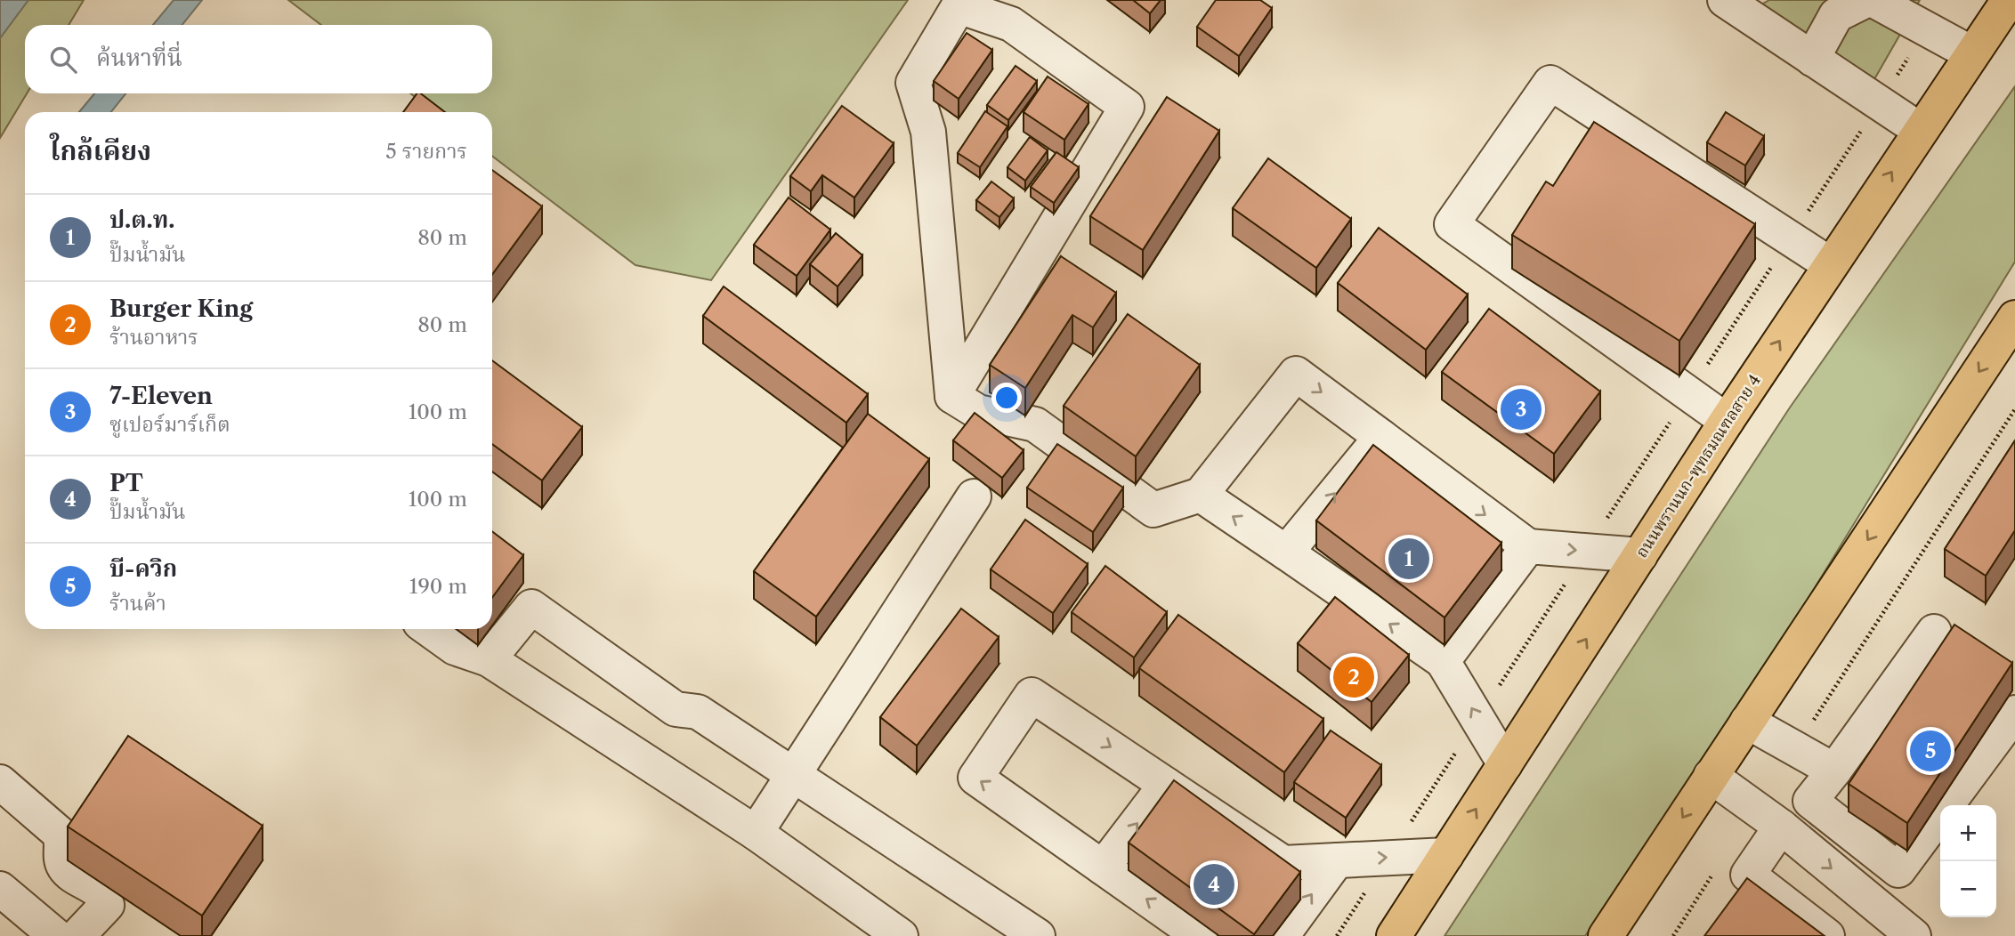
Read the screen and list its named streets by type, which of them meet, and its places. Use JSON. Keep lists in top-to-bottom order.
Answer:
{
  "streets": {
    "main road": ["ถนนพรานนก-พุทธมณฑลสาย 4"]
  },
  "page": {
    "search": "ค้นหาที่นี่",
    "heading": ["ใกล้เคียง", "5 รายการ"],
    "list": [
      {
        "mark": "1",
        "name": "ป.ต.ท.",
        "note": "ปั๊มน้ำมัน",
        "value": "80 m"
      },
      {
        "mark": "2",
        "name": "Burger King",
        "note": "ร้านอาหาร",
        "value": "80 m"
      },
      {
        "mark": "3",
        "name": "7-Eleven",
        "note": "ซูเปอร์มาร์เก็ต",
        "value": "100 m"
      },
      {
        "mark": "4",
        "name": "PT",
        "note": "ปั๊มน้ำมัน",
        "value": "100 m"
      },
      {
        "mark": "5",
        "name": "บี-ควิก",
        "note": "ร้านค้า",
        "value": "190 m"
      }
    ],
    "pins": [
      "3",
      "1",
      "2",
      "5",
      "4"
    ],
    "map_buttons": ["+", "−"]
  }
}
